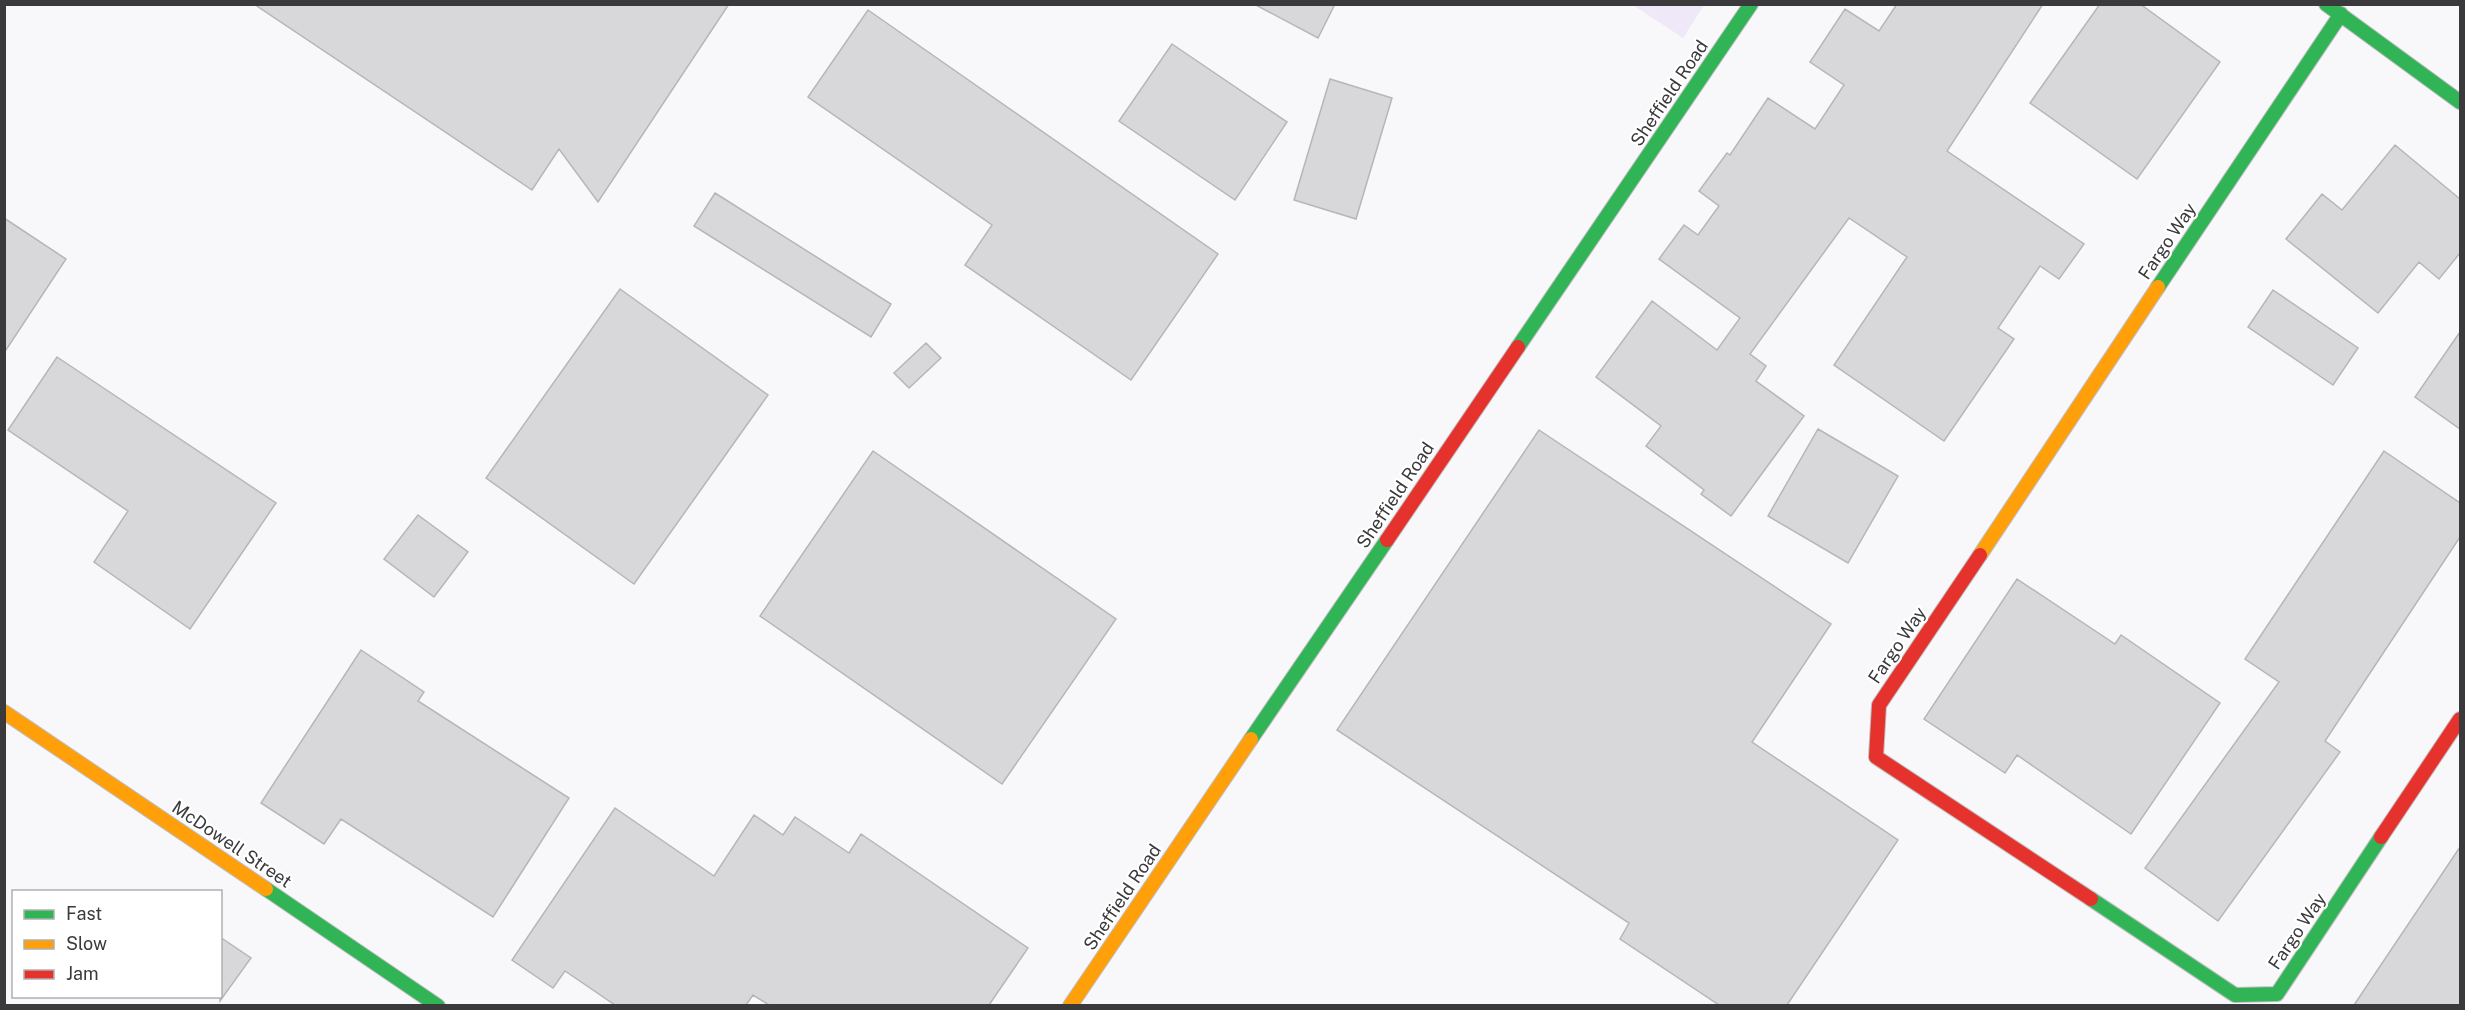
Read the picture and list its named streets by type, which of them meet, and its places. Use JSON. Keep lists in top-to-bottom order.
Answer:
{
  "streets": {
    "street": ["Sheffield Road", "Fargo Way", "McDowell Street"]
  },
  "legend": ["Fast", "Slow", "Jam"]
}
